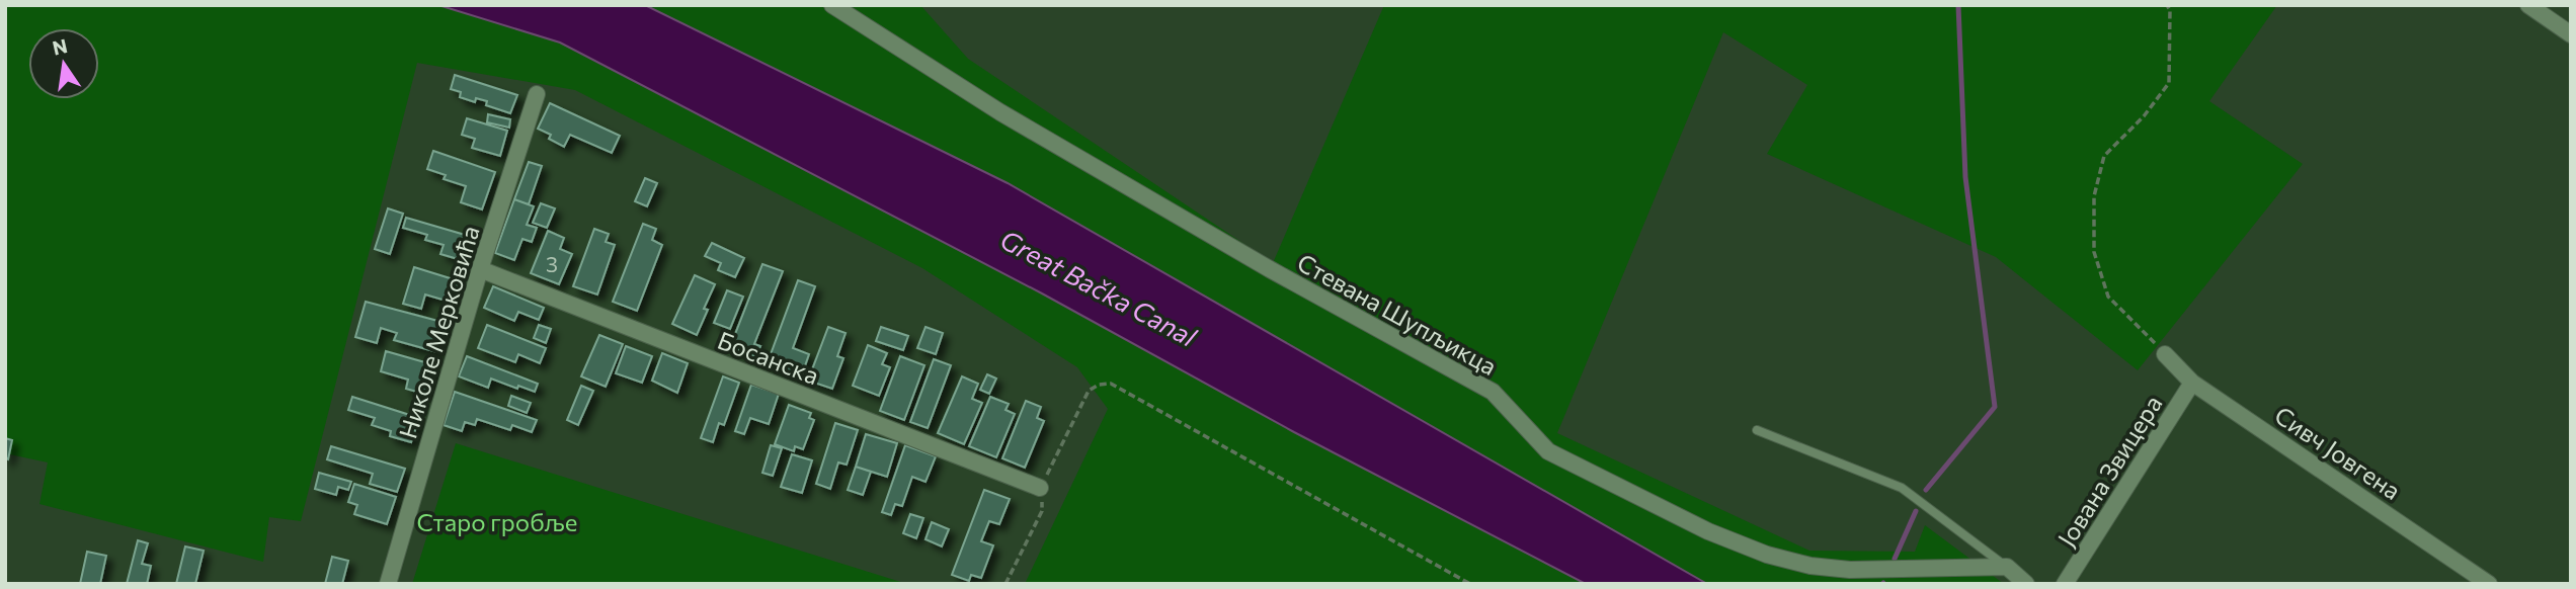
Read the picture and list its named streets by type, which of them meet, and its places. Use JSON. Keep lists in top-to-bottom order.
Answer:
{
  "streets": {
    "street": [
      "Стевана Шупљикца",
      "Николе Мерковића",
      "Босанска",
      "Сивч Јовгена",
      "Јована Звицера"
    ]
  },
  "crossings": [
    ["Николе Мерковића", "Босанска"],
    ["Сивч Јовгена", "Јована Звицера"]
  ],
  "water": ["Great Bačka Canal"],
  "parks": ["Старо гробље"],
  "house_numbers": ["3"],
  "north": "top"
}
